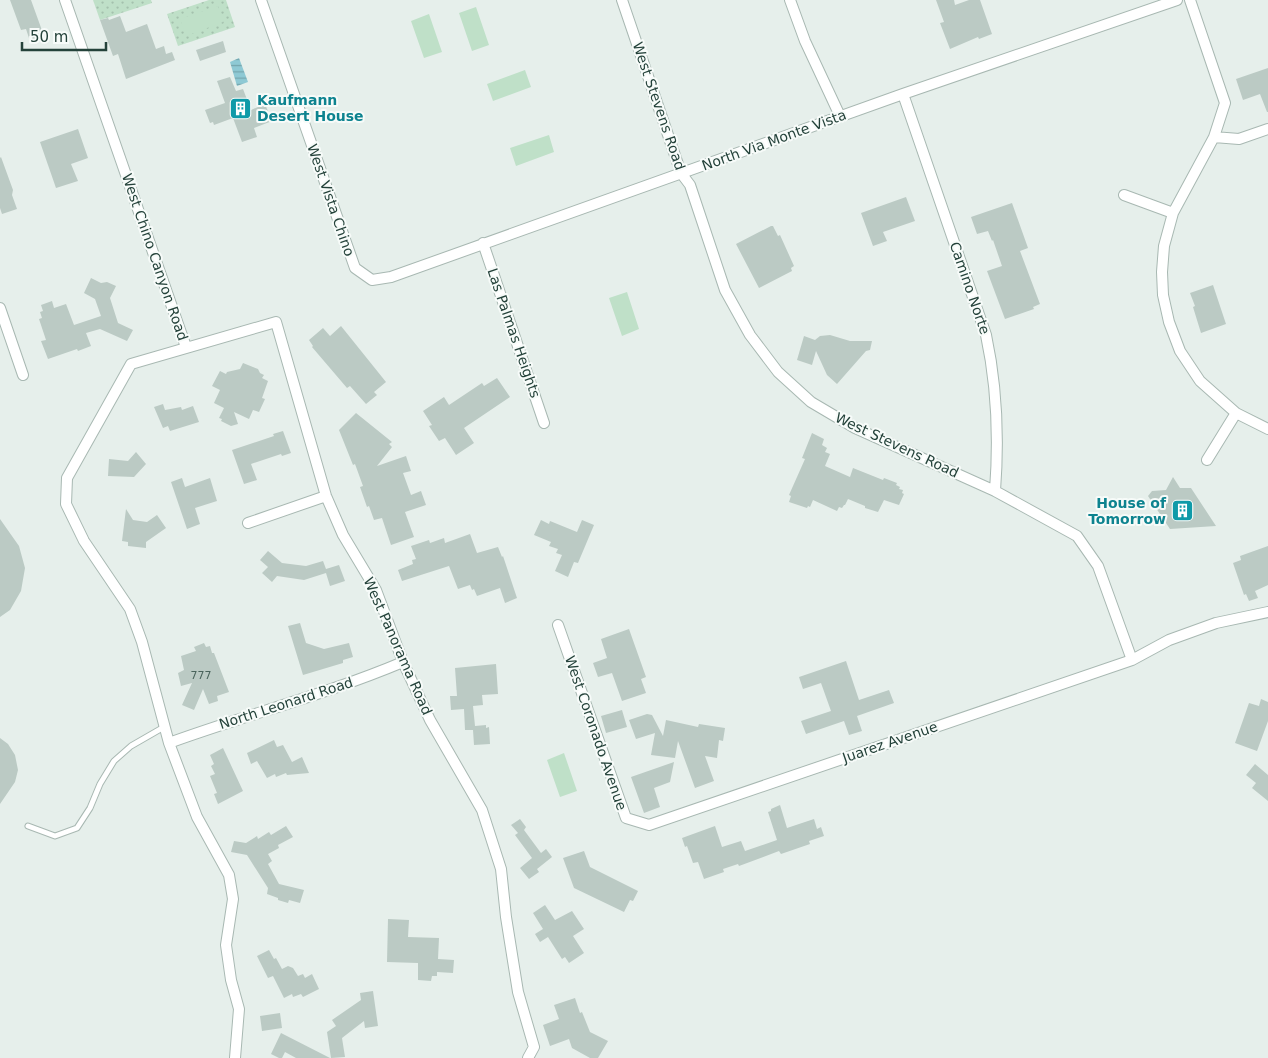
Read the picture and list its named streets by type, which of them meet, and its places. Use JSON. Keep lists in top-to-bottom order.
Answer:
{
  "streets": {
    "street": [
      "West Stevens Road",
      "North Via Monte Vista",
      "West Vista Chino",
      "West Chino Canyon Road",
      "Camino Norte",
      "Las Palmas Heights",
      "West Panorama Road",
      "North Leonard Road",
      "West Coronado Avenue",
      "Juarez Avenue"
    ]
  },
  "crossings": [
    ["West Stevens Road", "North Via Monte Vista"],
    ["West Stevens Road", "Camino Norte"],
    ["West Stevens Road", "Juarez Avenue"],
    ["North Via Monte Vista", "West Vista Chino"],
    ["North Via Monte Vista", "Camino Norte"],
    ["North Via Monte Vista", "Las Palmas Heights"],
    ["West Chino Canyon Road", "West Panorama Road"],
    ["West Chino Canyon Road", "North Leonard Road"],
    ["West Panorama Road", "North Leonard Road"],
    ["West Coronado Avenue", "Juarez Avenue"]
  ],
  "places": {
    "building": ["Kaufmann Desert House", "House of Tomorrow"]
  },
  "house_numbers": ["777"],
  "scale_bar": "50 m"
}
